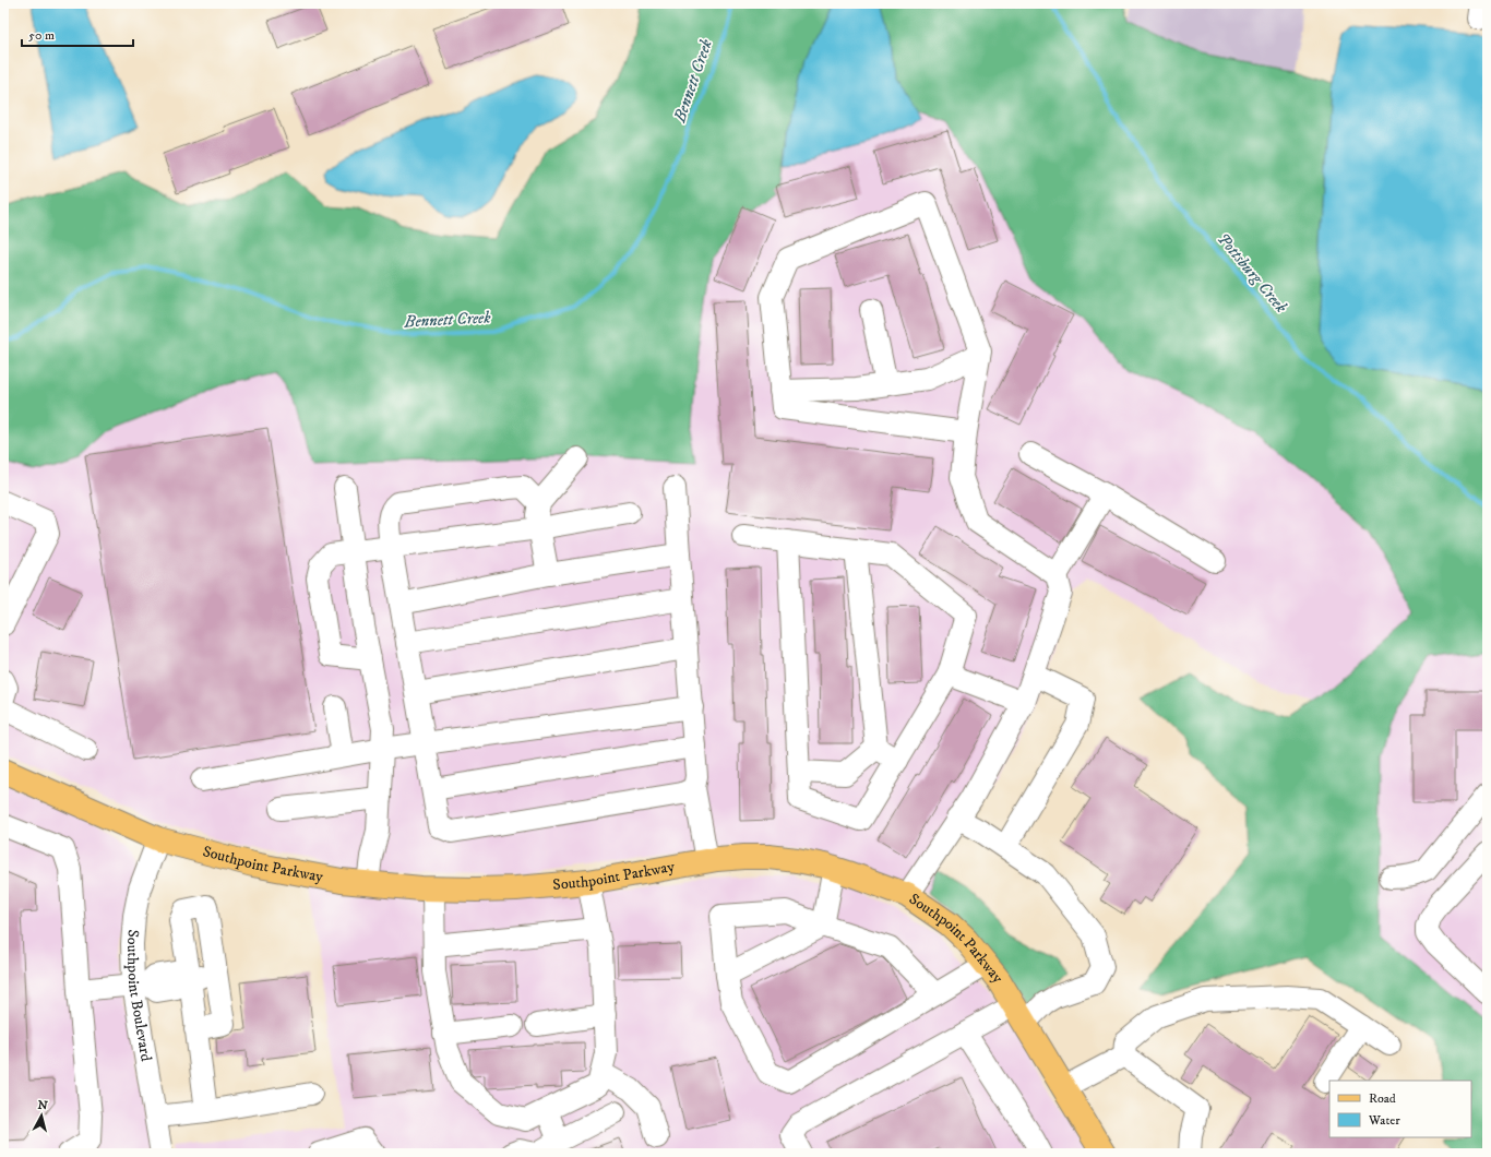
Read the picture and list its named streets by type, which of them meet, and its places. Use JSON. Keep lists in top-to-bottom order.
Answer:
{
  "streets": {
    "main road": ["Southpoint Parkway"],
    "street": ["Southpoint Boulevard"]
  },
  "crossings": [
    ["Southpoint Parkway", "Southpoint Boulevard"]
  ],
  "water": ["Bennett Creek", "Pottsburg Creek"],
  "legend": ["Road", "Water"],
  "scale_bar": "50 m",
  "north": "top"
}
